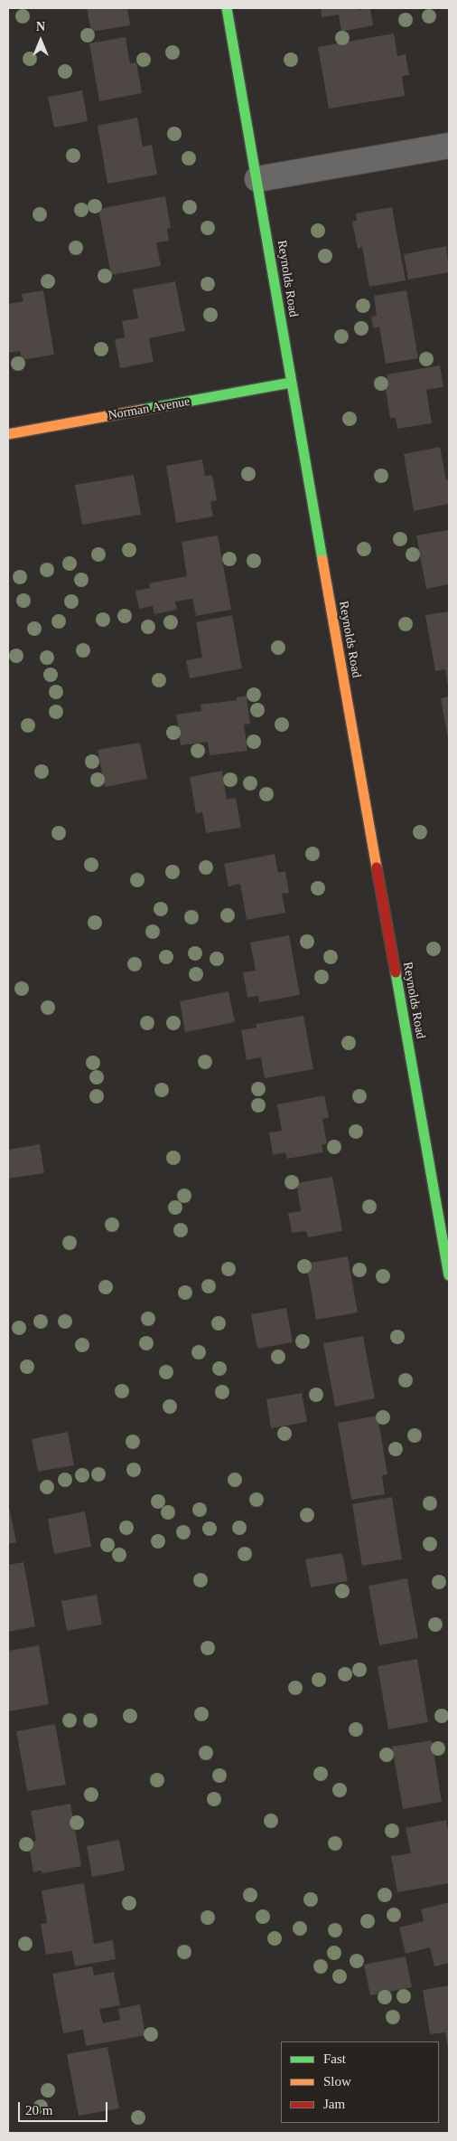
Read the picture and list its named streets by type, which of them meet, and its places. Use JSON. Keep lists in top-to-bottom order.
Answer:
{
  "streets": {
    "street": ["Reynolds Road", "Norman Avenue"]
  },
  "crossings": [
    ["Reynolds Road", "Norman Avenue"]
  ],
  "legend": ["Fast", "Slow", "Jam"],
  "scale_bar": "20 m",
  "north": "top"
}
